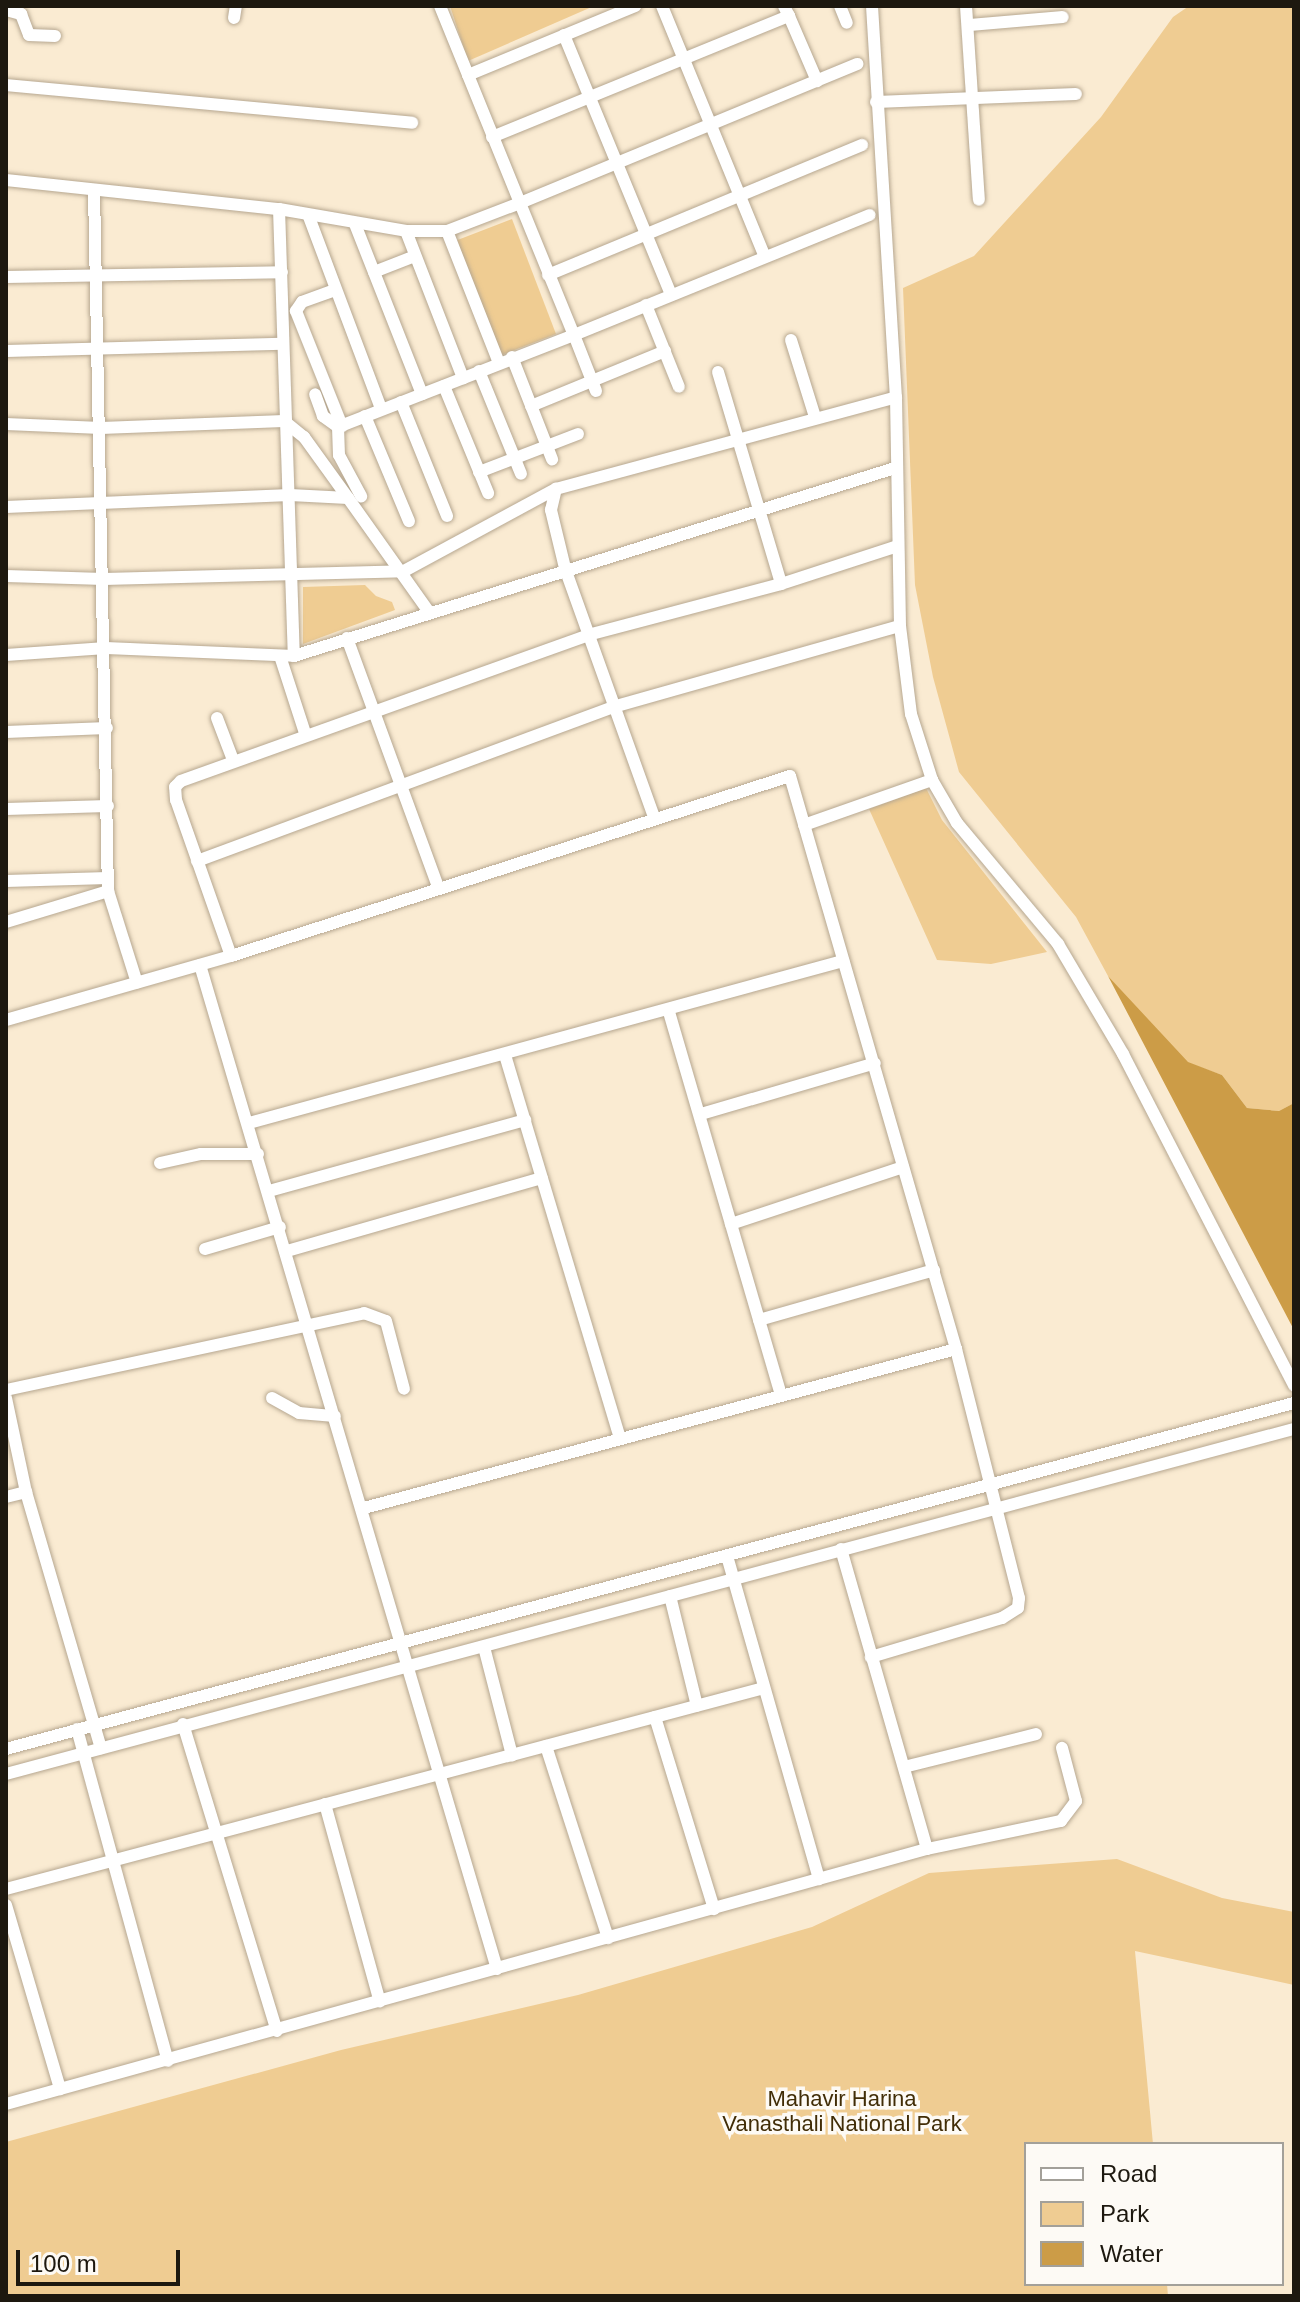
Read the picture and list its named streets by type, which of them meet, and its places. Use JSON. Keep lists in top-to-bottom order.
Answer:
{
  "parks": ["Mahavir Harina Vanasthali National Park"],
  "legend": ["Road", "Park", "Water"],
  "scale_bar": "100 m"
}
